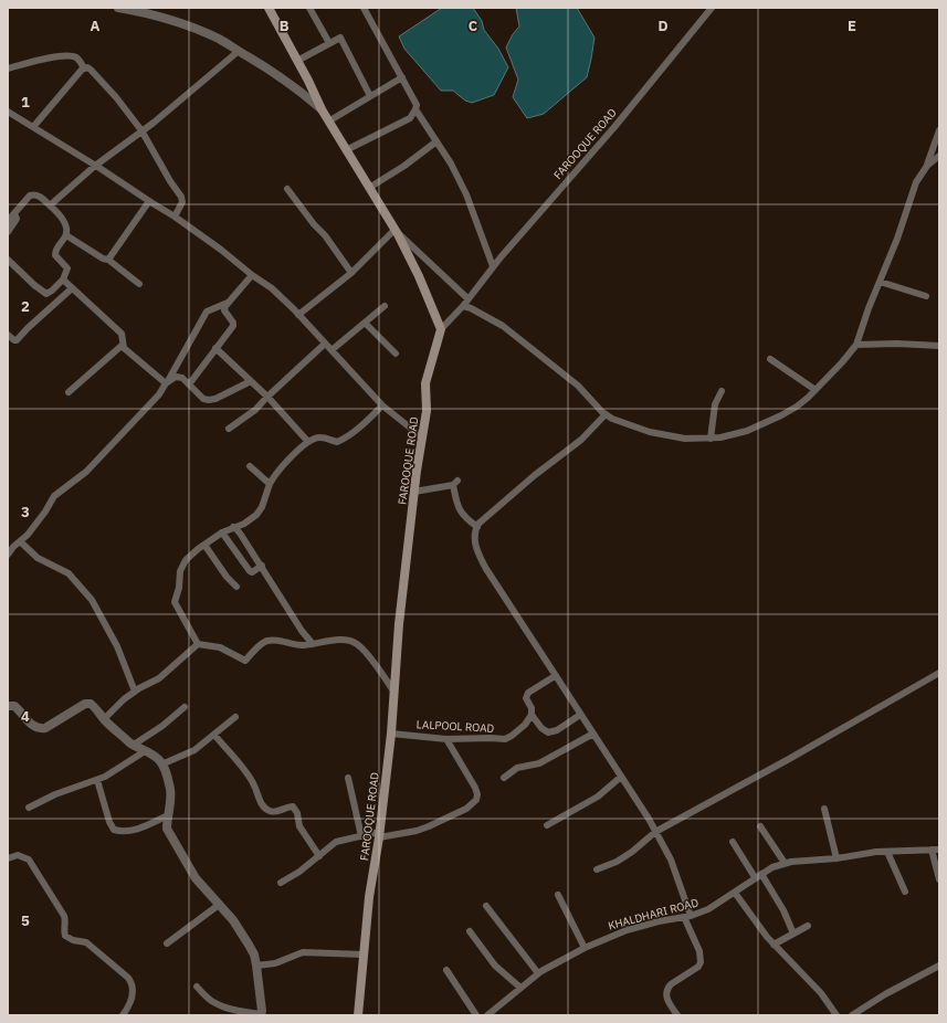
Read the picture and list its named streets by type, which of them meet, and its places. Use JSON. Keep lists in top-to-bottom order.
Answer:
{
  "streets": {
    "main road": ["FAROOQUE ROAD"],
    "street": ["LALPOOL ROAD", "KHALDHARI ROAD"]
  },
  "crossings": [
    ["FAROOQUE ROAD", "LALPOOL ROAD"]
  ],
  "grid": {
    "columns": [
      "A",
      "B",
      "C",
      "D",
      "E"
    ],
    "rows": [
      "1",
      "2",
      "3",
      "4",
      "5"
    ]
  }
}
